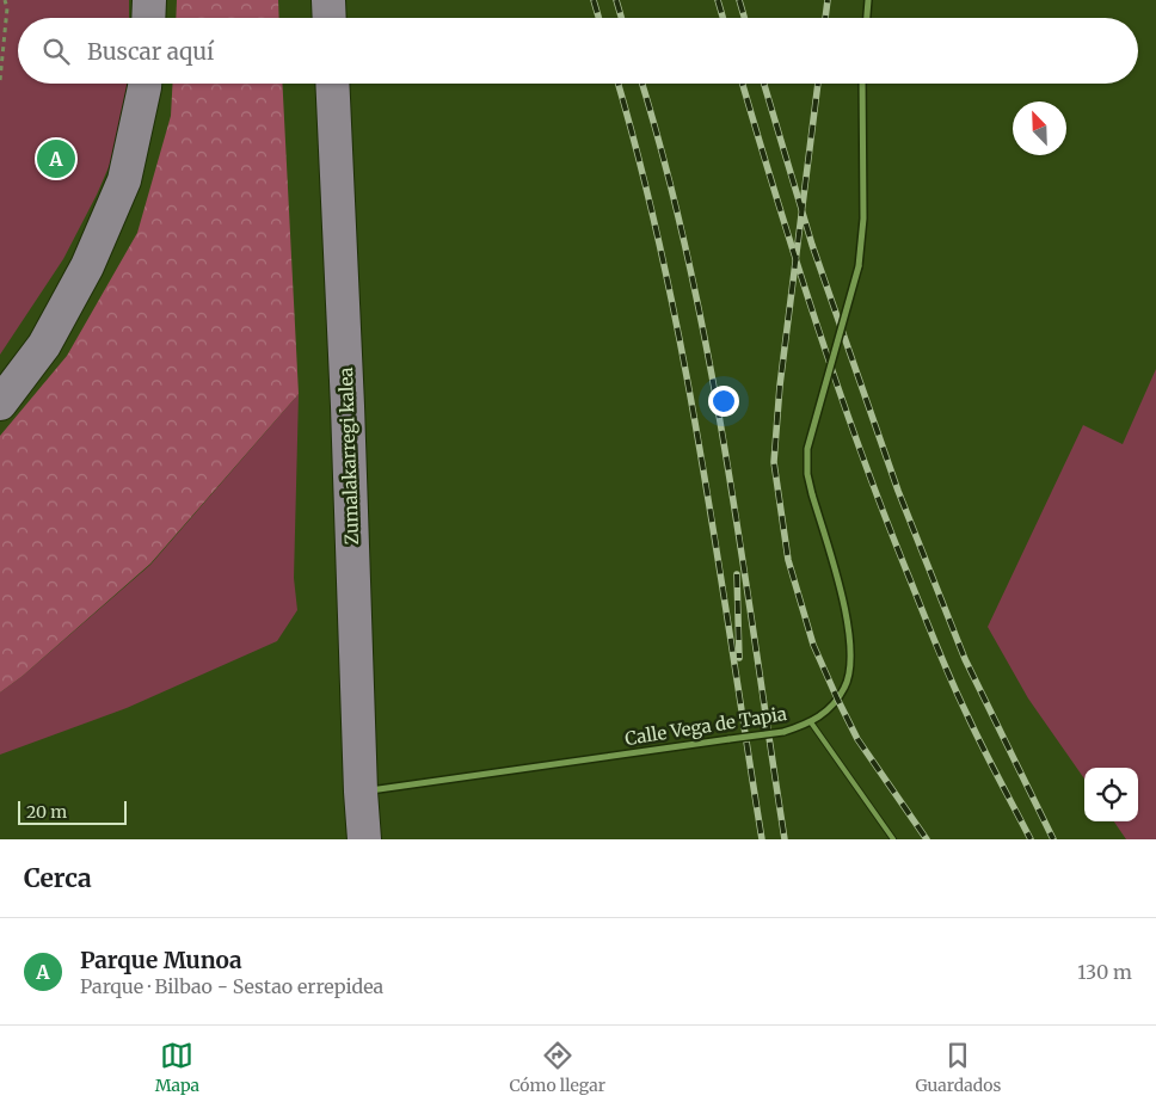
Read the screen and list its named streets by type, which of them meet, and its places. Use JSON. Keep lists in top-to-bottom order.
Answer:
{
  "streets": {
    "main road": ["Zumalakarregi kalea"],
    "street": ["Calle Vega de Tapia"]
  },
  "crossings": [
    ["Zumalakarregi kalea", "Calle Vega de Tapia"]
  ],
  "scale_bar": "20 m",
  "north": "top left",
  "page": {
    "search": "Buscar aquí",
    "pins": "A",
    "scale": "20 m",
    "heading": "Cerca",
    "list": [
      {
        "mark": "A",
        "name": "Parque Munoa",
        "note": "Parque · Bilbao - Sestao errepidea",
        "value": "130 m"
      }
    ],
    "nav": ["Mapa", "Cómo llegar", "Guardados"]
  }
}
